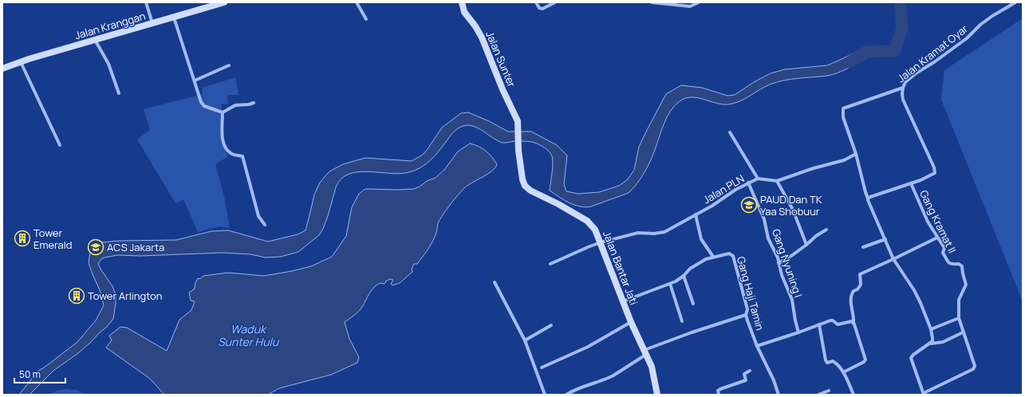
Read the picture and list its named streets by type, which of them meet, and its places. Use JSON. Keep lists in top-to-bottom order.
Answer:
{
  "streets": {
    "street": [
      "Jalan Kranggan",
      "Jalan Kramat Oyar",
      "Jalan Sunter",
      "Jalan PLN",
      "Gang Kramat II",
      "Gang Nyuning I",
      "Jalan Bantar Jati",
      "Gang Haji Tamin"
    ]
  },
  "crossings": [
    ["Jalan Kramat Oyar", "Jalan PLN"],
    ["Jalan Sunter", "Jalan Bantar Jati"],
    ["Jalan PLN", "Gang Nyuning I"],
    ["Jalan PLN", "Jalan Bantar Jati"],
    ["Jalan Bantar Jati", "Gang Haji Tamin"]
  ],
  "water": ["Waduk Sunter Hulu"],
  "places": {
    "school or university": ["PAUD Dan TK Yaa Shobuur", "ACS Jakarta"],
    "building": ["Tower Emerald", "Tower Arlington"]
  },
  "scale_bar": "50 m"
}
